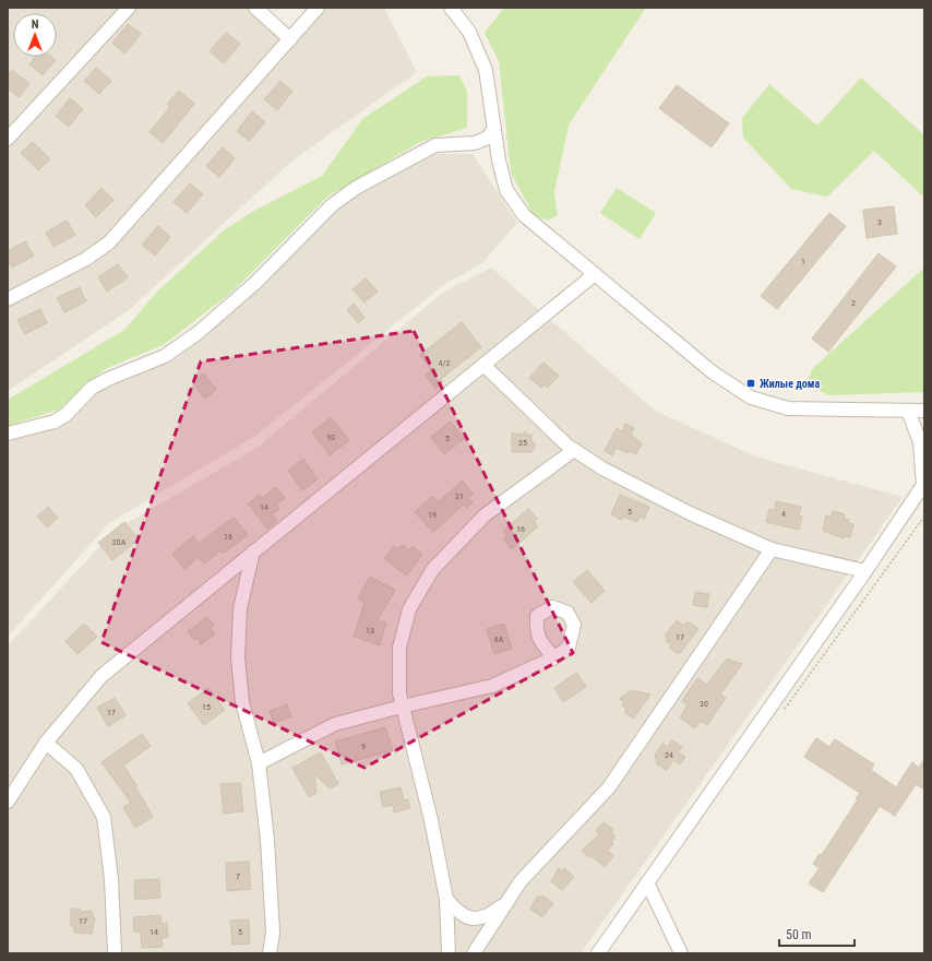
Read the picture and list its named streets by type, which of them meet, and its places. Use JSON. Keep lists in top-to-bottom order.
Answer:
{
  "places": {
    "transit": ["Жилые дома"]
  },
  "house_numbers": [
    "3",
    "1",
    "2",
    "4/2",
    "10",
    "5",
    "25",
    "21",
    "14",
    "5",
    "4",
    "19",
    "16",
    "16",
    "20А",
    "13",
    "17",
    "8А",
    "30",
    "15",
    "17",
    "9",
    "24",
    "7",
    "17",
    "14",
    "5"
  ],
  "scale_bar": "50 m",
  "north": "top"
}
